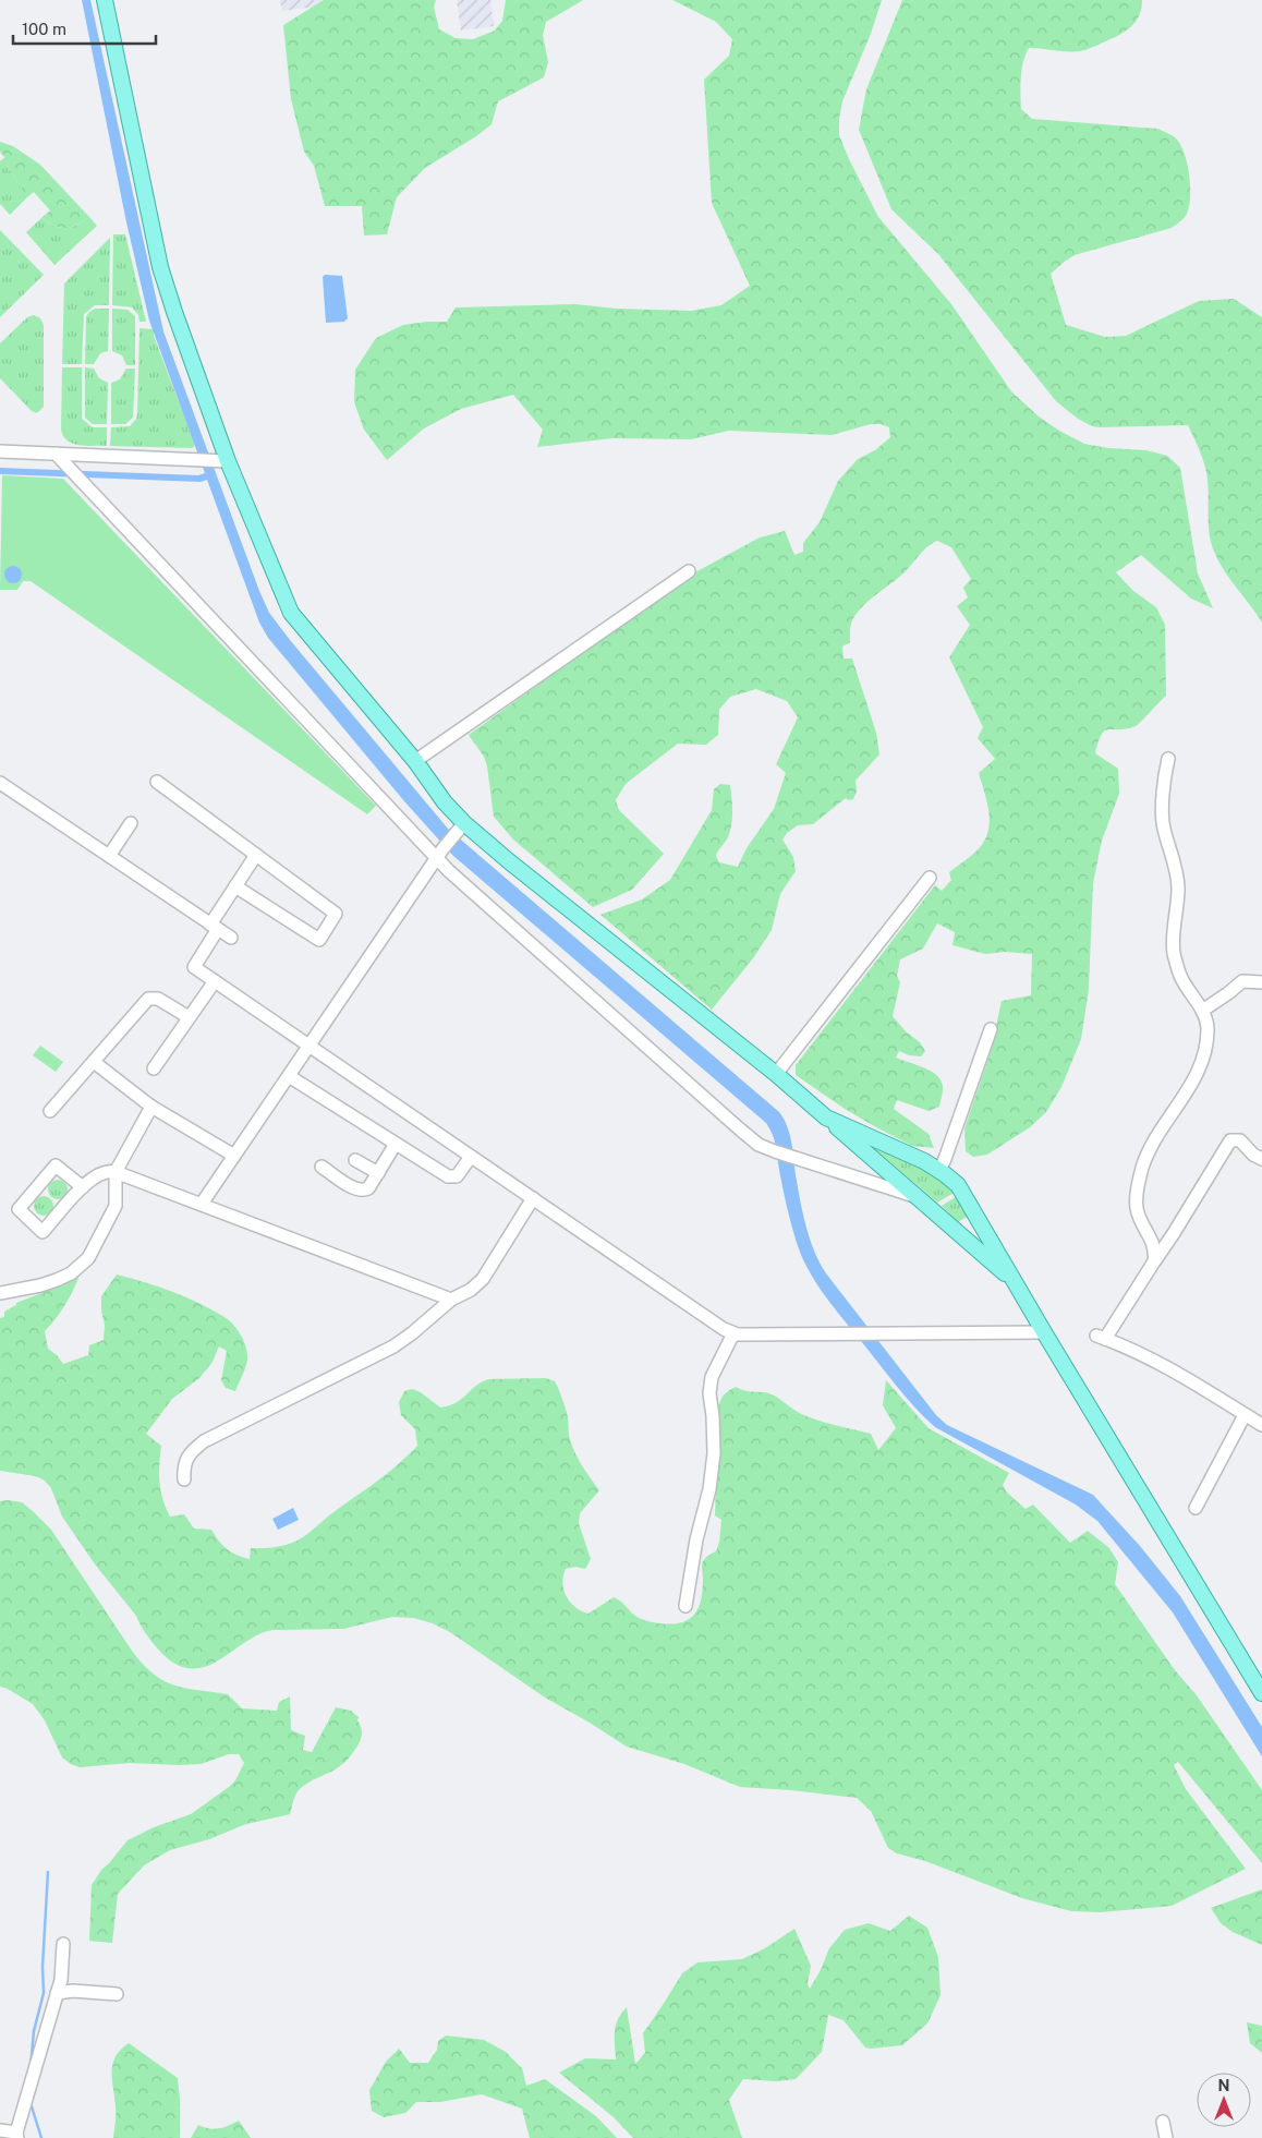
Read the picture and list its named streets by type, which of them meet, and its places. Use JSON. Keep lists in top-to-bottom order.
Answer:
{
  "scale_bar": "100 m",
  "north": "top"
}
